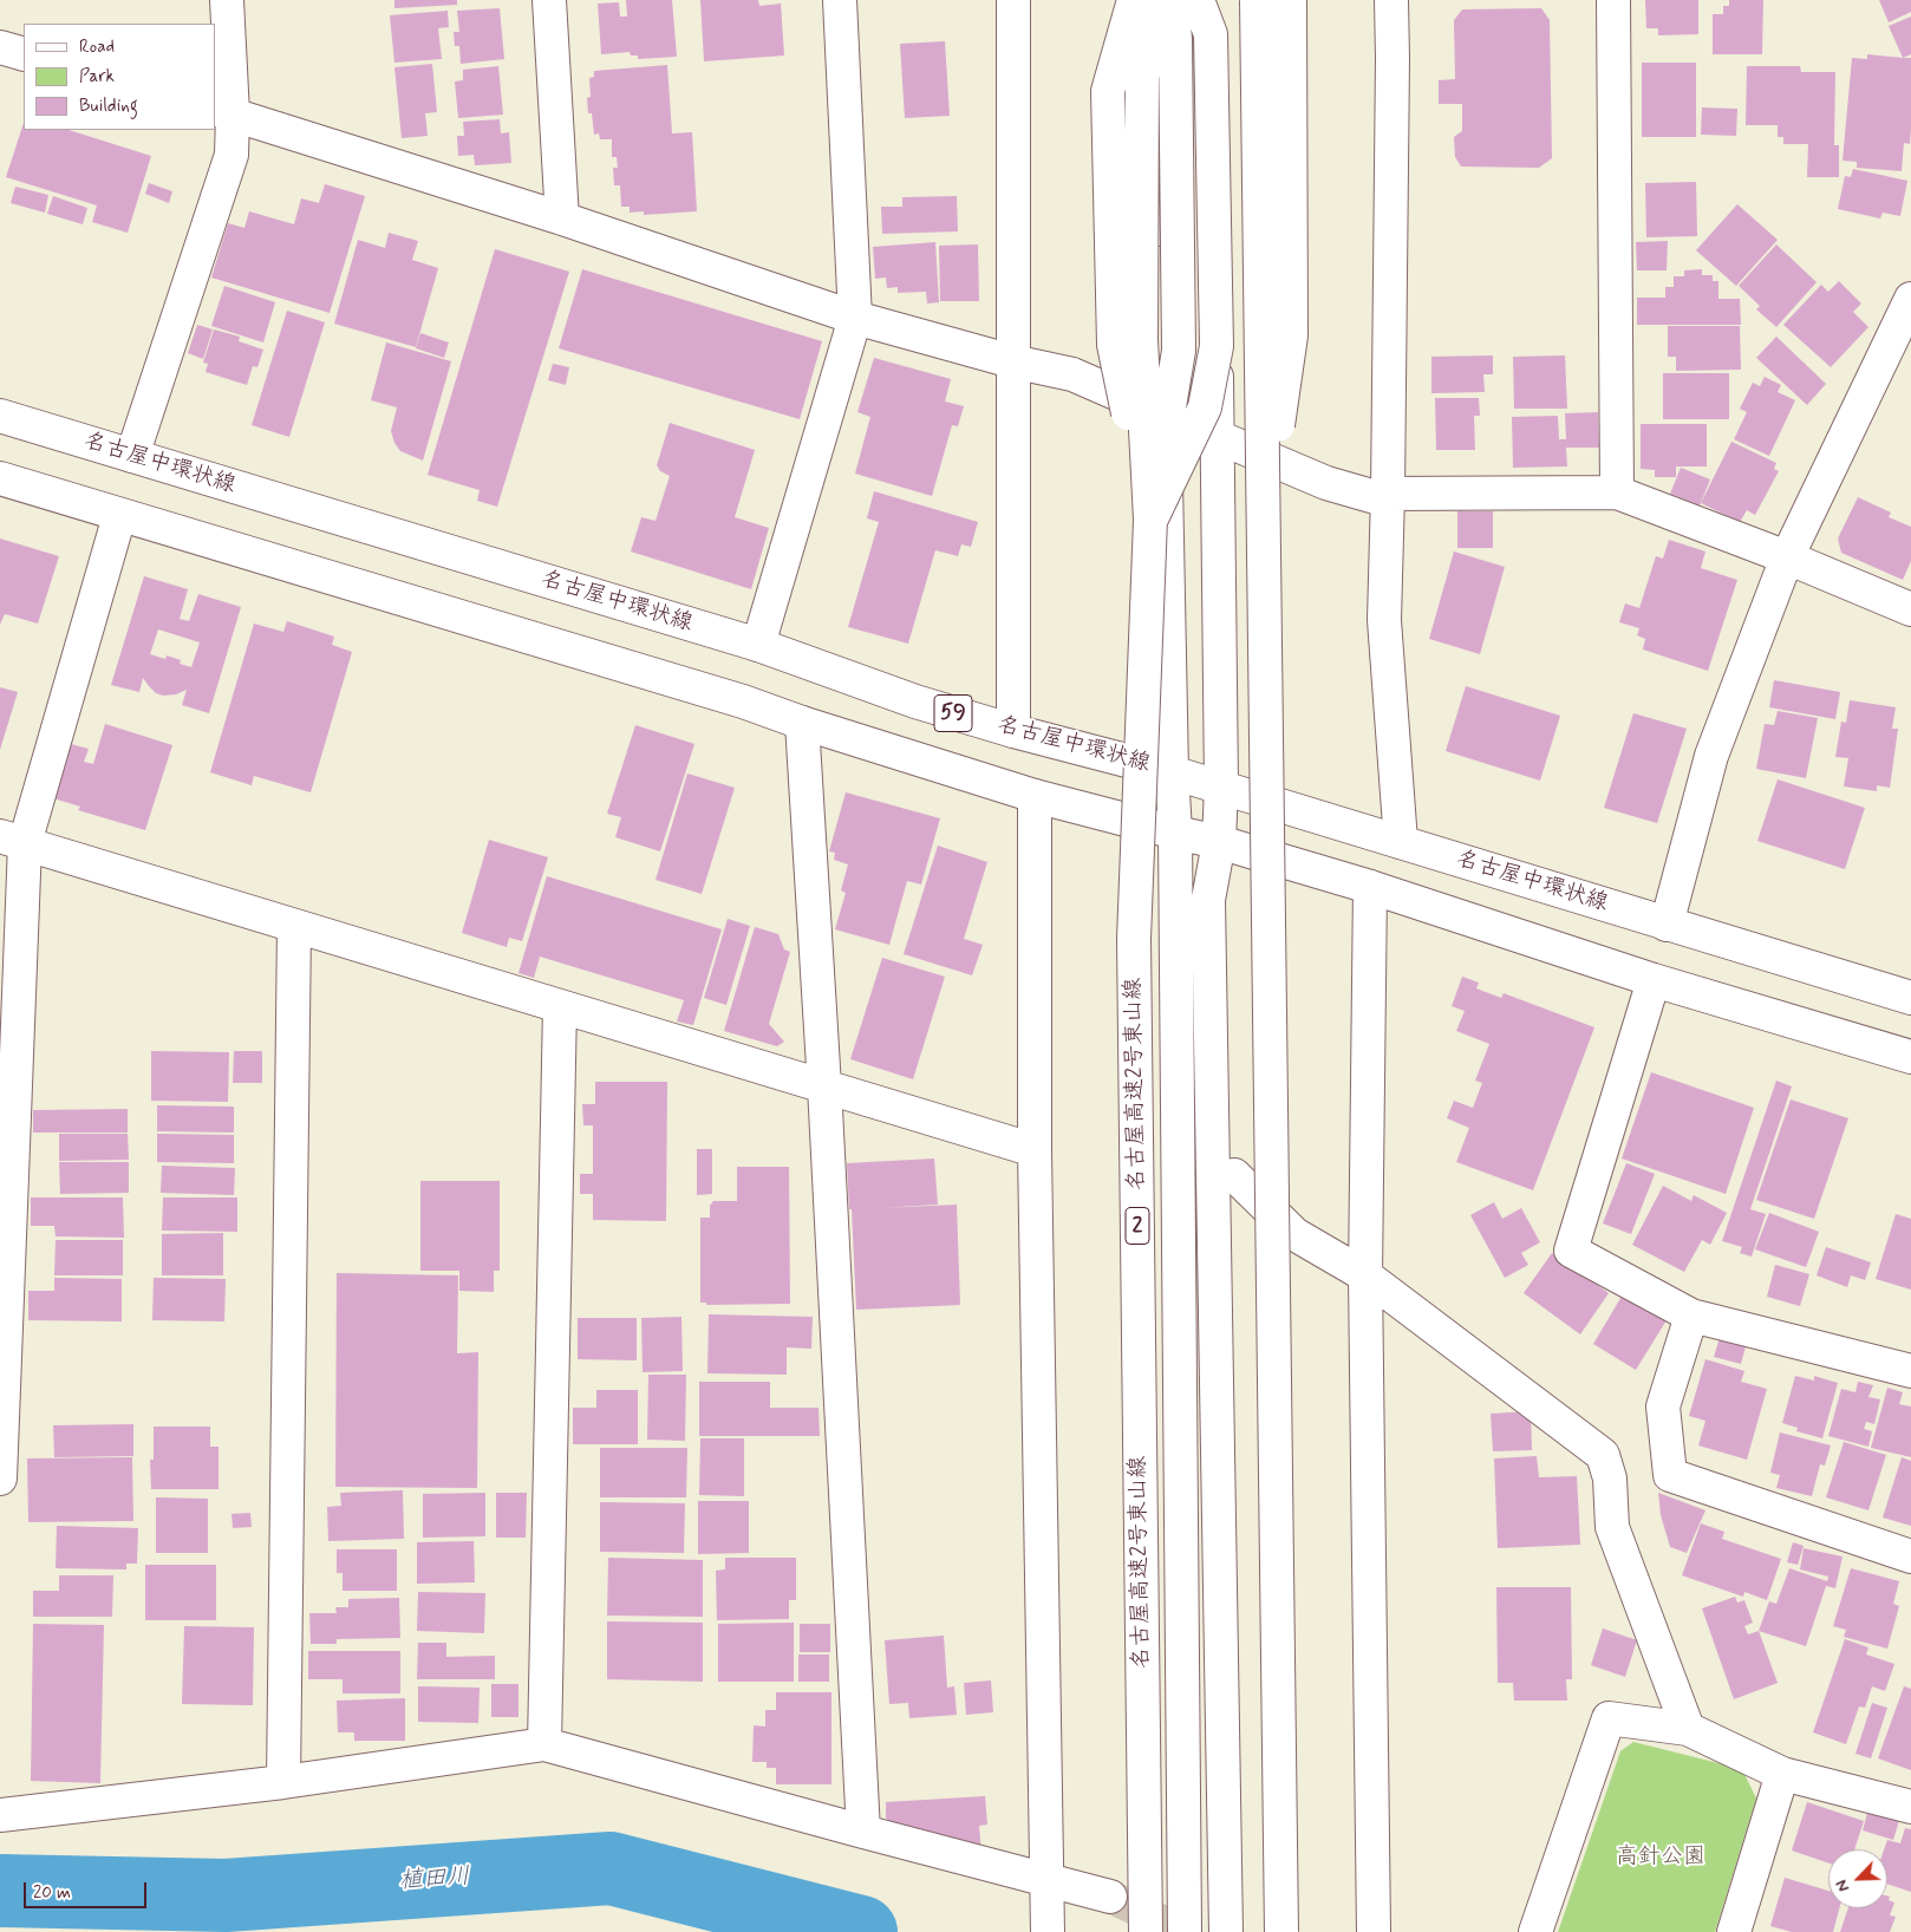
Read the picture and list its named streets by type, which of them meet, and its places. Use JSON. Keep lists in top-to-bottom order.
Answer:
{
  "streets": {
    "main road": [
      "名古屋中環状線",
      "59",
      "名古屋高速2号東山線",
      "2"
    ]
  },
  "water": ["植田川"],
  "parks": ["高針公園"],
  "legend": ["Road", "Park", "Building"],
  "scale_bar": "20 m",
  "north": "bottom left"
}
